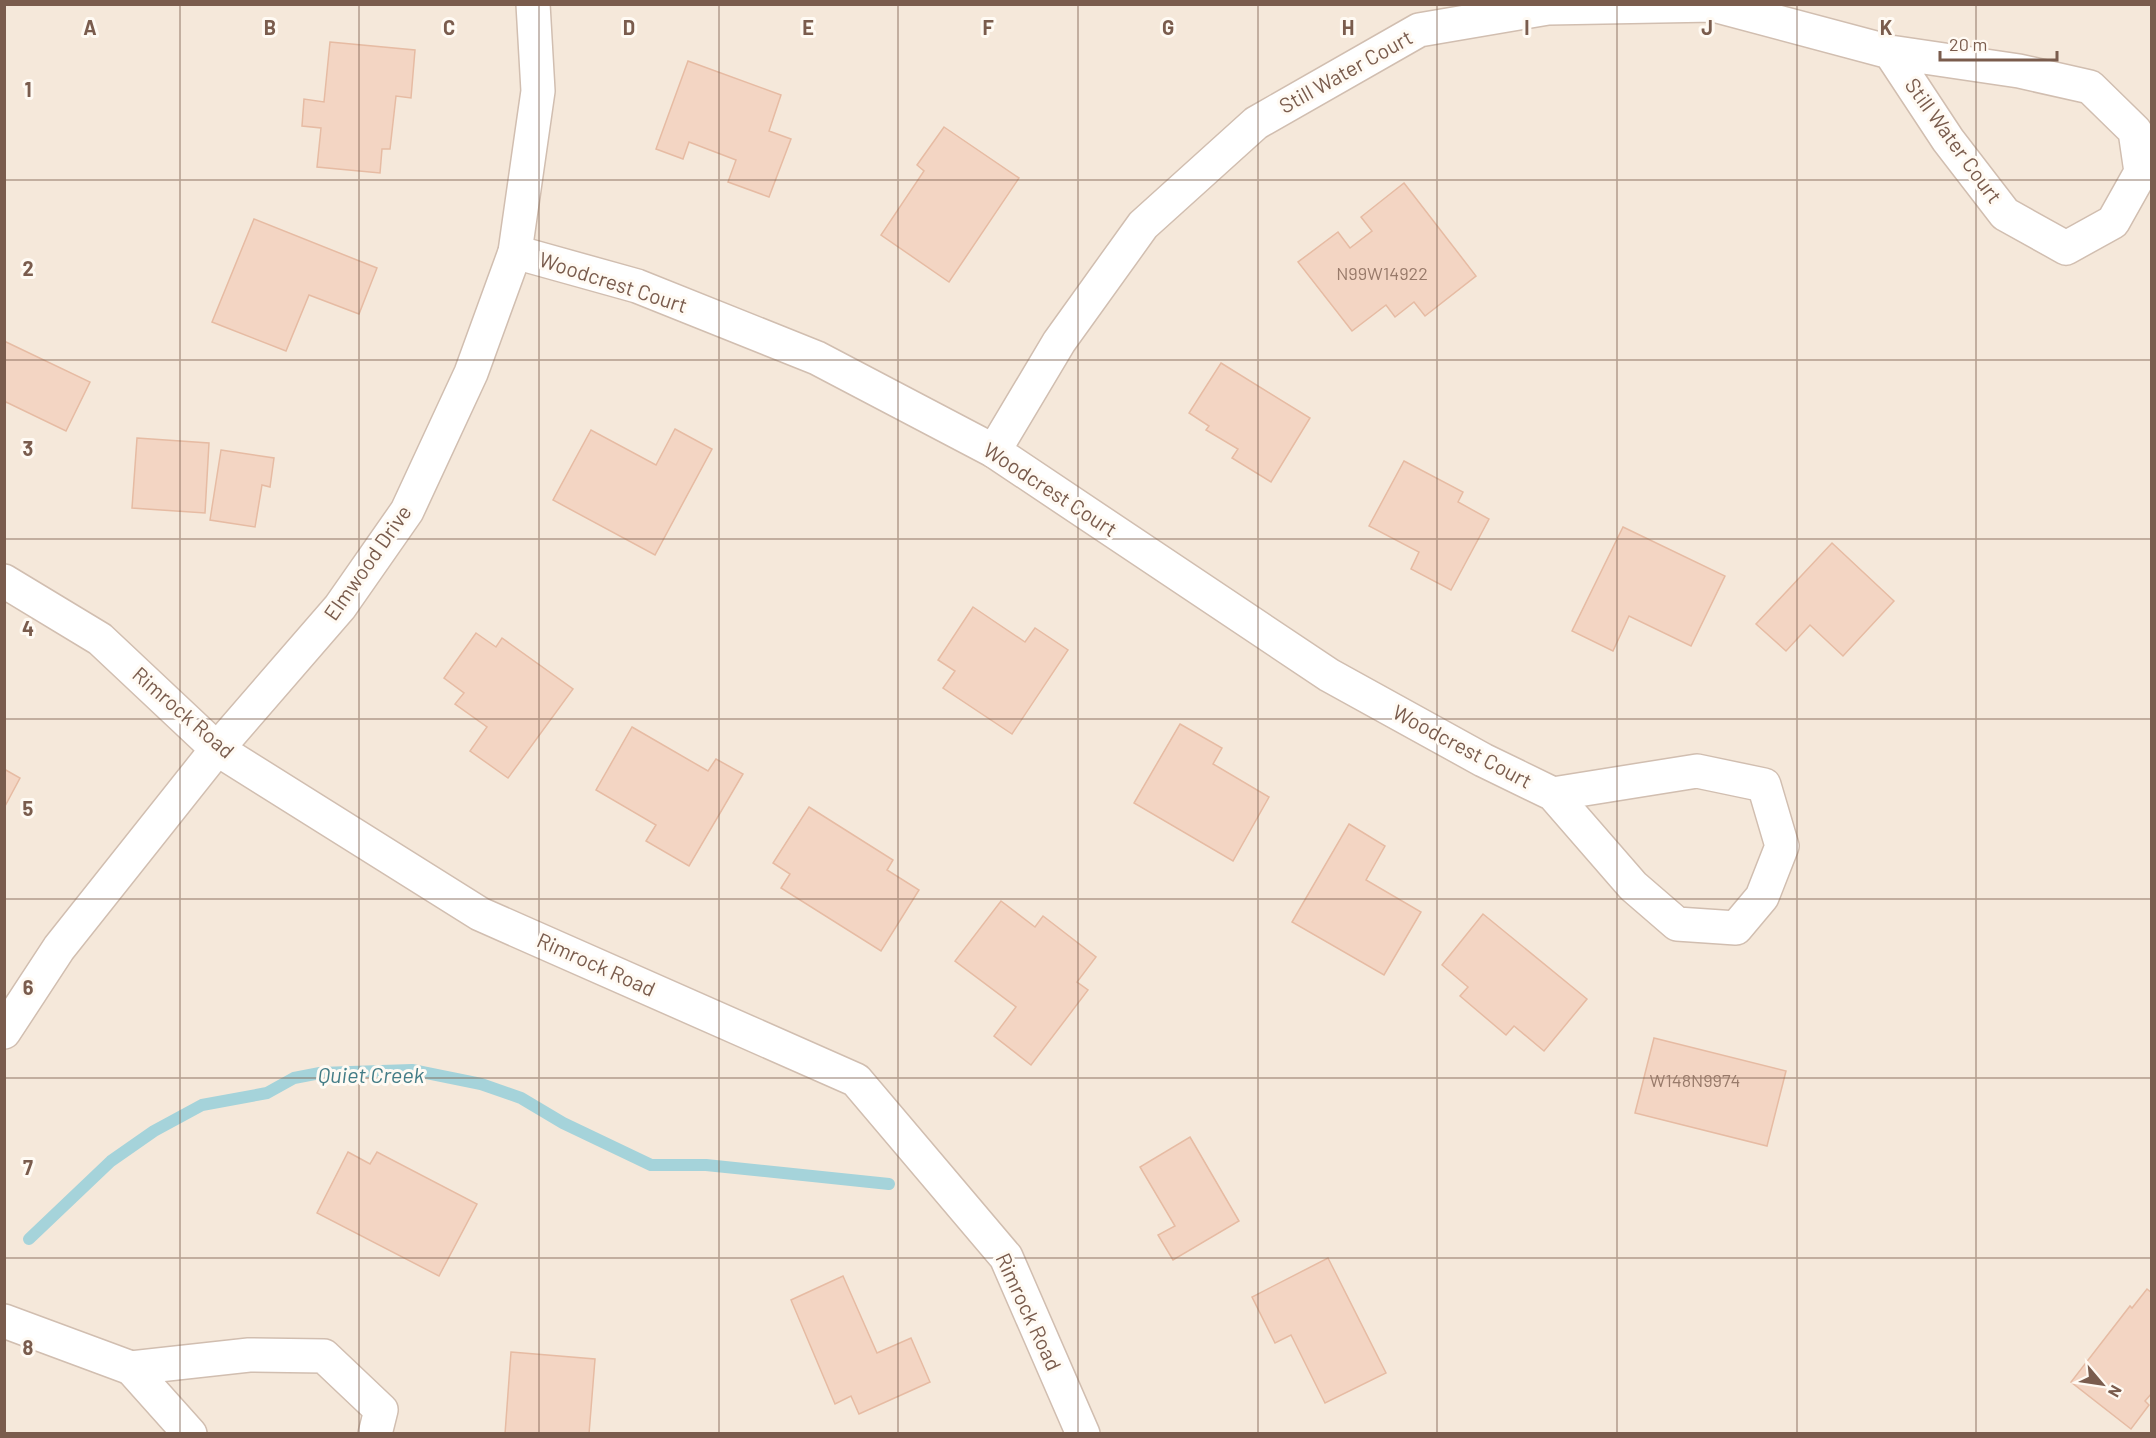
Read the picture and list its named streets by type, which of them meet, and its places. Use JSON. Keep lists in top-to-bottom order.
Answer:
{
  "streets": {
    "street": [
      "Still Water Court",
      "Woodcrest Court",
      "Elmwood Drive",
      "Rimrock Road"
    ]
  },
  "crossings": [
    ["Still Water Court", "Woodcrest Court"],
    ["Woodcrest Court", "Elmwood Drive"],
    ["Elmwood Drive", "Rimrock Road"]
  ],
  "water": ["Quiet Creek"],
  "house_numbers": ["N99W14922", "W148N9974"],
  "scale_bar": "20 m",
  "north": "bottom right",
  "grid": {
    "columns": [
      "A",
      "B",
      "C",
      "D",
      "E",
      "F",
      "G",
      "H",
      "I",
      "J",
      "K"
    ],
    "rows": [
      "1",
      "2",
      "3",
      "4",
      "5",
      "6",
      "7",
      "8"
    ]
  }
}
